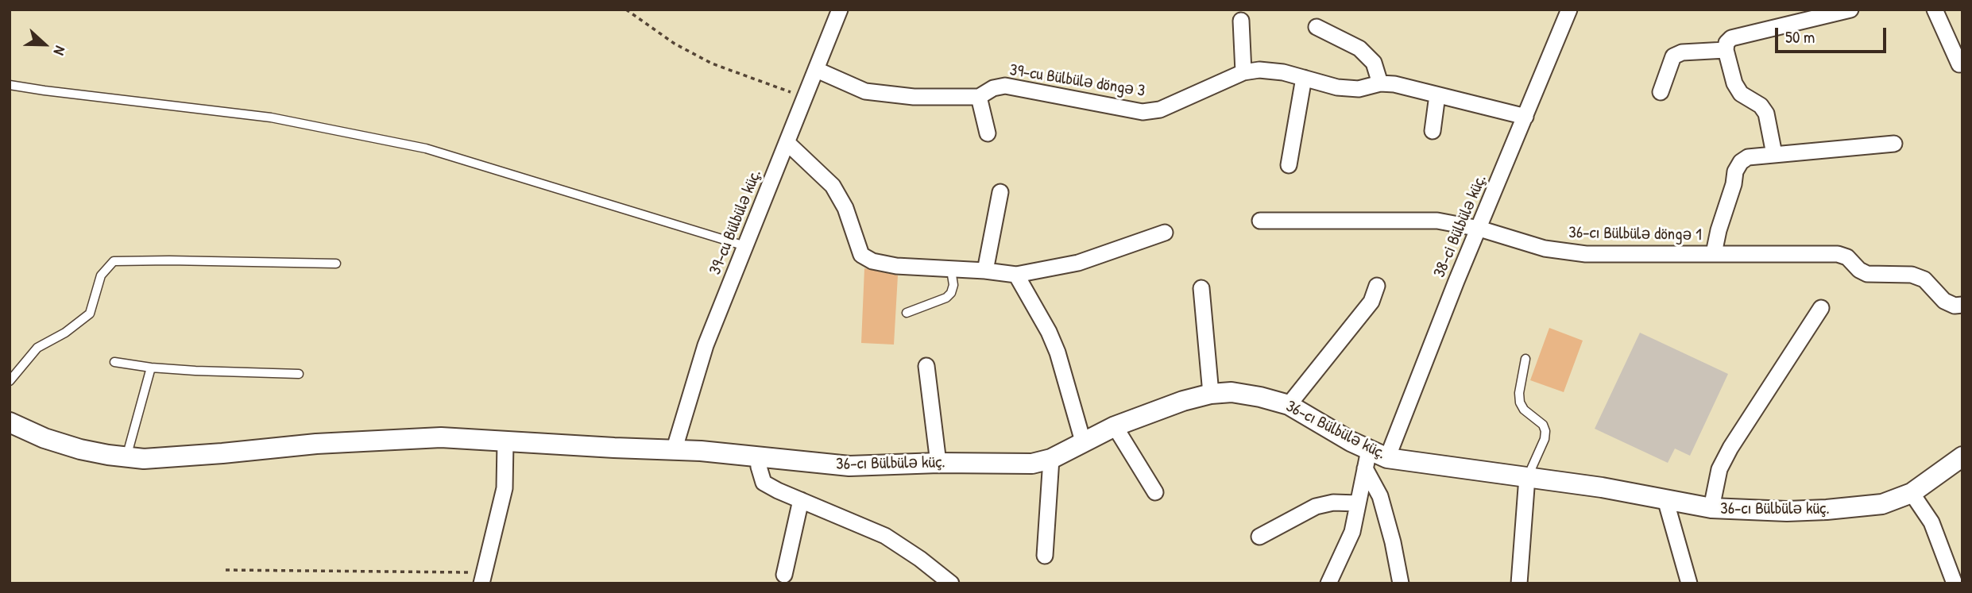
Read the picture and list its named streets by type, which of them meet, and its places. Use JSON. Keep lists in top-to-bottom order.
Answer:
{
  "streets": {
    "street": [
      "39-cu Bülbülə döngə 3",
      "39-cu Bülbülə küç.",
      "38-ci Bülbülə küç.",
      "36-cı Bülbülə döngə 1",
      "36-cı Bülbülə küç."
    ]
  },
  "crossings": [
    ["39-cu Bülbülə döngə 3", "39-cu Bülbülə küç."],
    ["39-cu Bülbülə döngə 3", "38-ci Bülbülə küç."],
    ["39-cu Bülbülə küç.", "36-cı Bülbülə küç."],
    ["38-ci Bülbülə küç.", "36-cı Bülbülə döngə 1"],
    ["38-ci Bülbülə küç.", "36-cı Bülbülə küç."]
  ],
  "scale_bar": "50 m",
  "north": "right"
}
